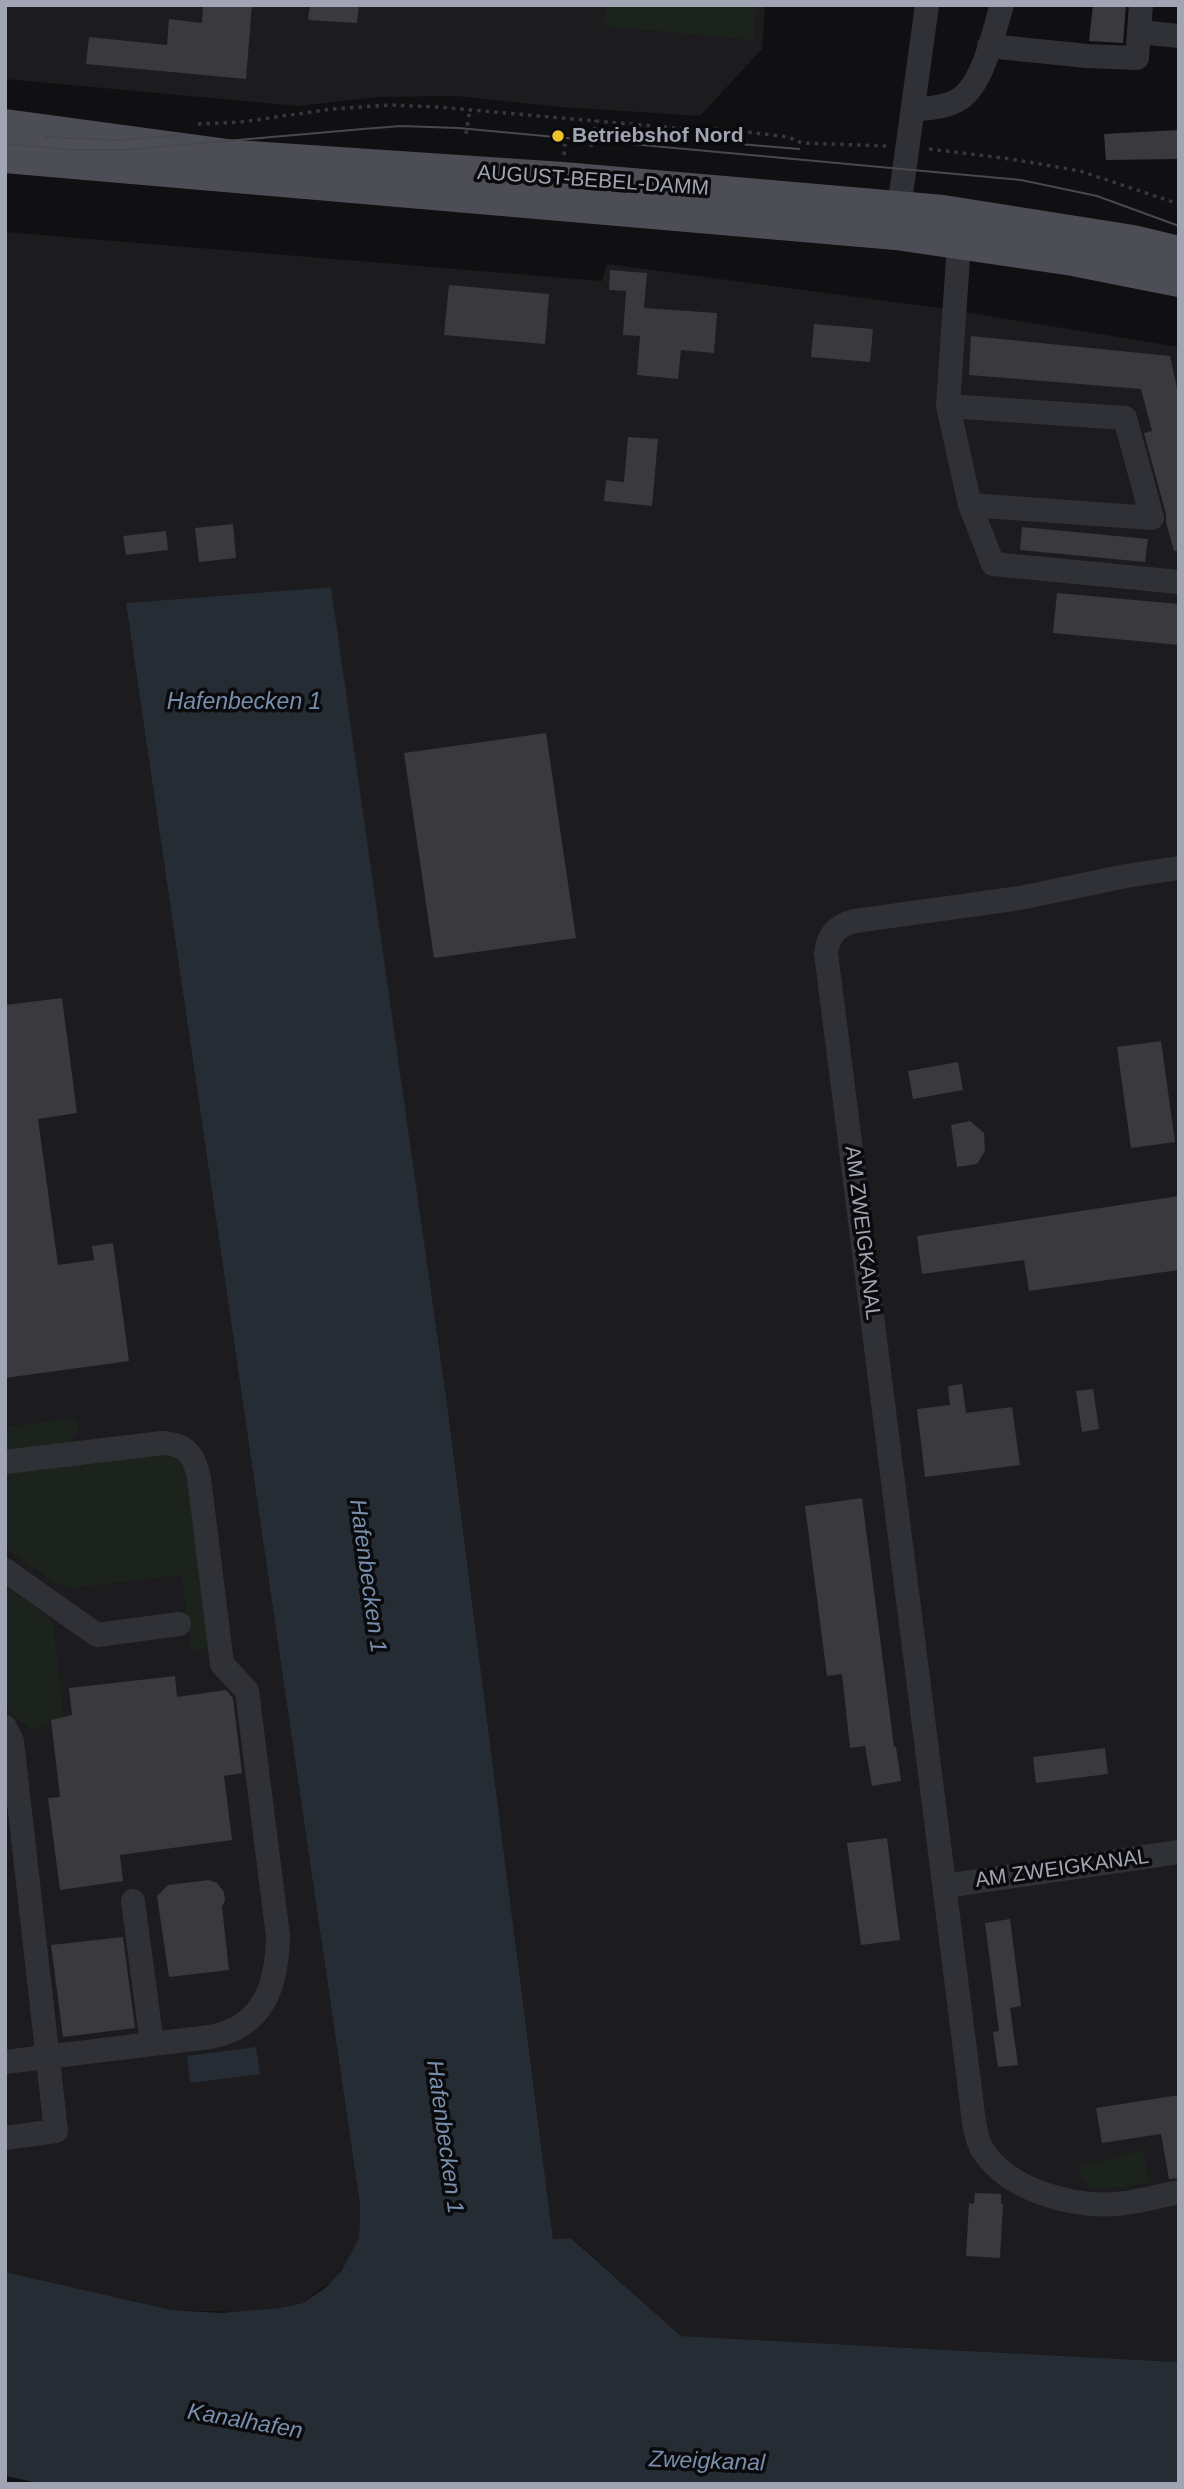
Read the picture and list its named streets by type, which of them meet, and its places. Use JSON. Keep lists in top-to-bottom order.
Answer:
{
  "streets": {
    "main road": ["AUGUST-BEBEL-DAMM"],
    "street": ["AM ZWEIGKANAL"]
  },
  "water": ["Hafenbecken 1", "Kanalhafen", "Zweigkanal"],
  "places": ["Betriebshof Nord"]
}
